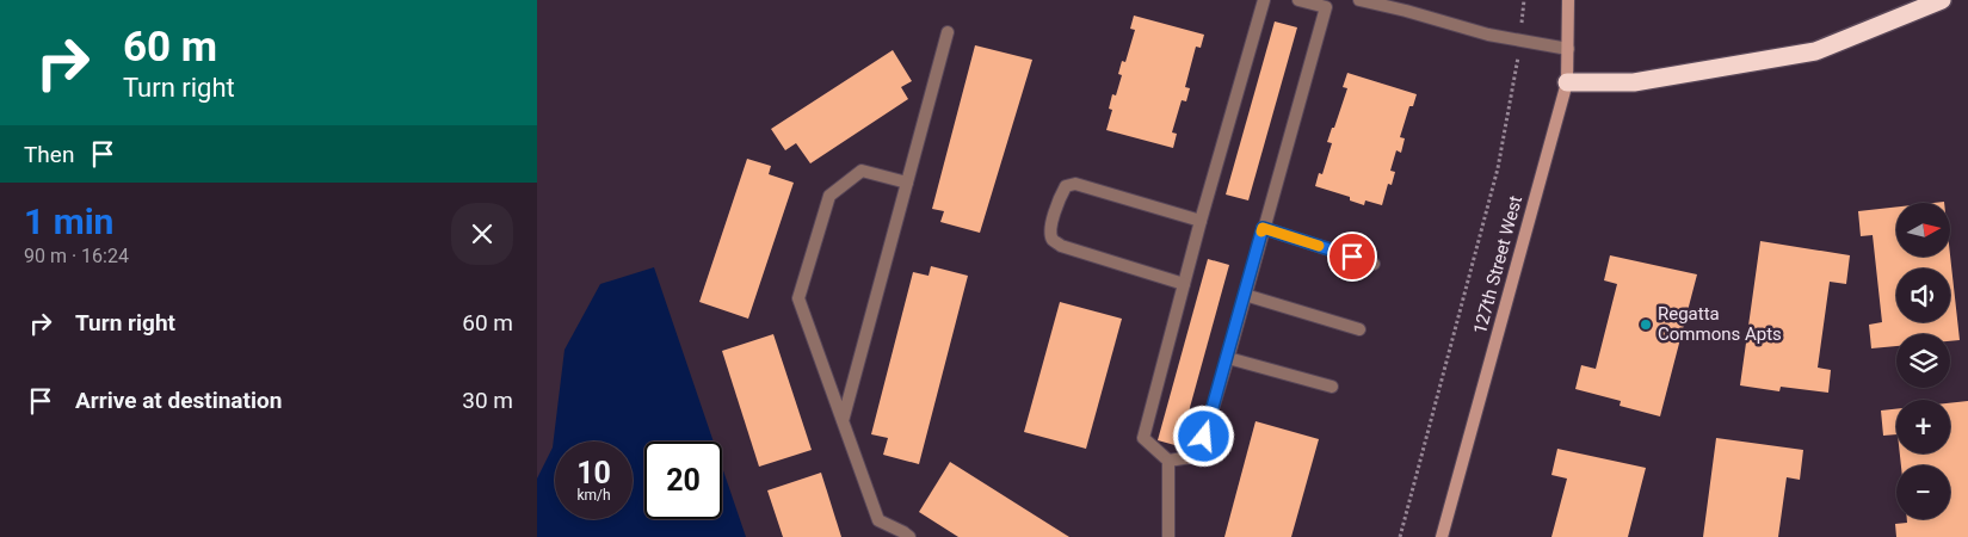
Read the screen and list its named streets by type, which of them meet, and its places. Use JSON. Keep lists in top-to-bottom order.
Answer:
{
  "streets": {
    "street": ["127th Street West"]
  },
  "places": ["Regatta Commons Apts"],
  "north": "right",
  "page": {
    "turn": ["60 m", "Turn right"],
    "then": "Then",
    "heading": ["1 min", "90 m · 16:24"],
    "map_buttons": ["+", "−"],
    "list": [
      {
        "name": "Turn right",
        "value": "60 m"
      },
      {
        "name": "Arrive at destination",
        "value": "30 m"
      }
    ],
    "speed": "10 km/h",
    "limit": "20"
  }
}
